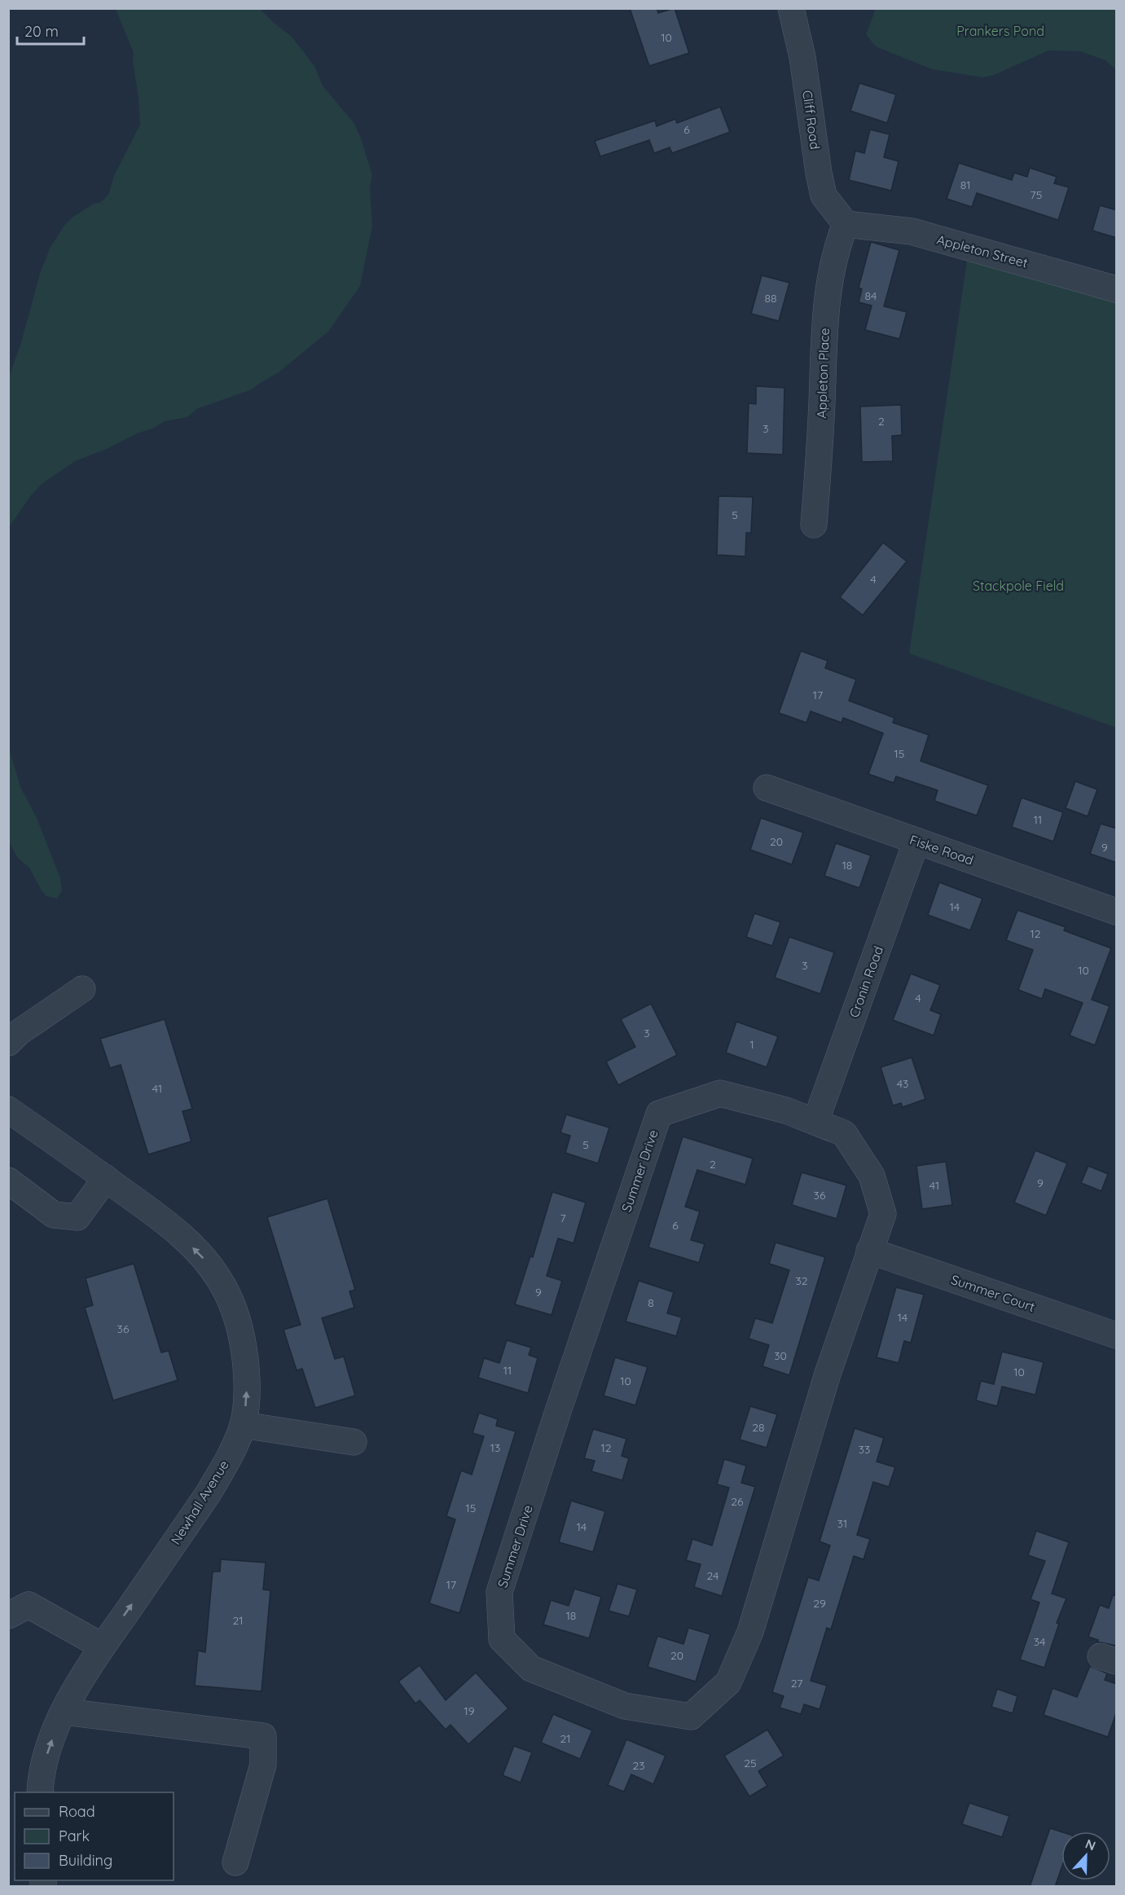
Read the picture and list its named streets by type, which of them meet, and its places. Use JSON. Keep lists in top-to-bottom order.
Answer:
{
  "streets": {
    "street": [
      "Cliff Road",
      "Appleton Street",
      "Appleton Place",
      "Fiske Road",
      "Cronin Road",
      "Summer Drive",
      "Summer Court",
      "Newhall Avenue"
    ]
  },
  "crossings": [
    ["Cliff Road", "Appleton Street"],
    ["Cliff Road", "Appleton Place"],
    ["Appleton Street", "Appleton Place"],
    ["Fiske Road", "Cronin Road"],
    ["Cronin Road", "Summer Drive"],
    ["Summer Drive", "Summer Court"]
  ],
  "one_way": ["Newhall Avenue"],
  "parks": ["Prankers Pond", "Stackpole Field"],
  "house_numbers": [
    "10",
    "6",
    "81",
    "75",
    "84",
    "88",
    "2",
    "3",
    "5",
    "4",
    "17",
    "15",
    "11",
    "20",
    "9",
    "18",
    "14",
    "12",
    "3",
    "10",
    "4",
    "3",
    "1",
    "43",
    "41",
    "5",
    "2",
    "9",
    "41",
    "36",
    "7",
    "6",
    "32",
    "9",
    "8",
    "14",
    "36",
    "30",
    "11",
    "10",
    "10",
    "28",
    "13",
    "12",
    "33",
    "26",
    "15",
    "31",
    "14",
    "24",
    "17",
    "29",
    "18",
    "21",
    "34",
    "20",
    "27",
    "19",
    "21",
    "25",
    "23"
  ],
  "legend": ["Road", "Park", "Building"],
  "scale_bar": "20 m",
  "north": "top"
}
